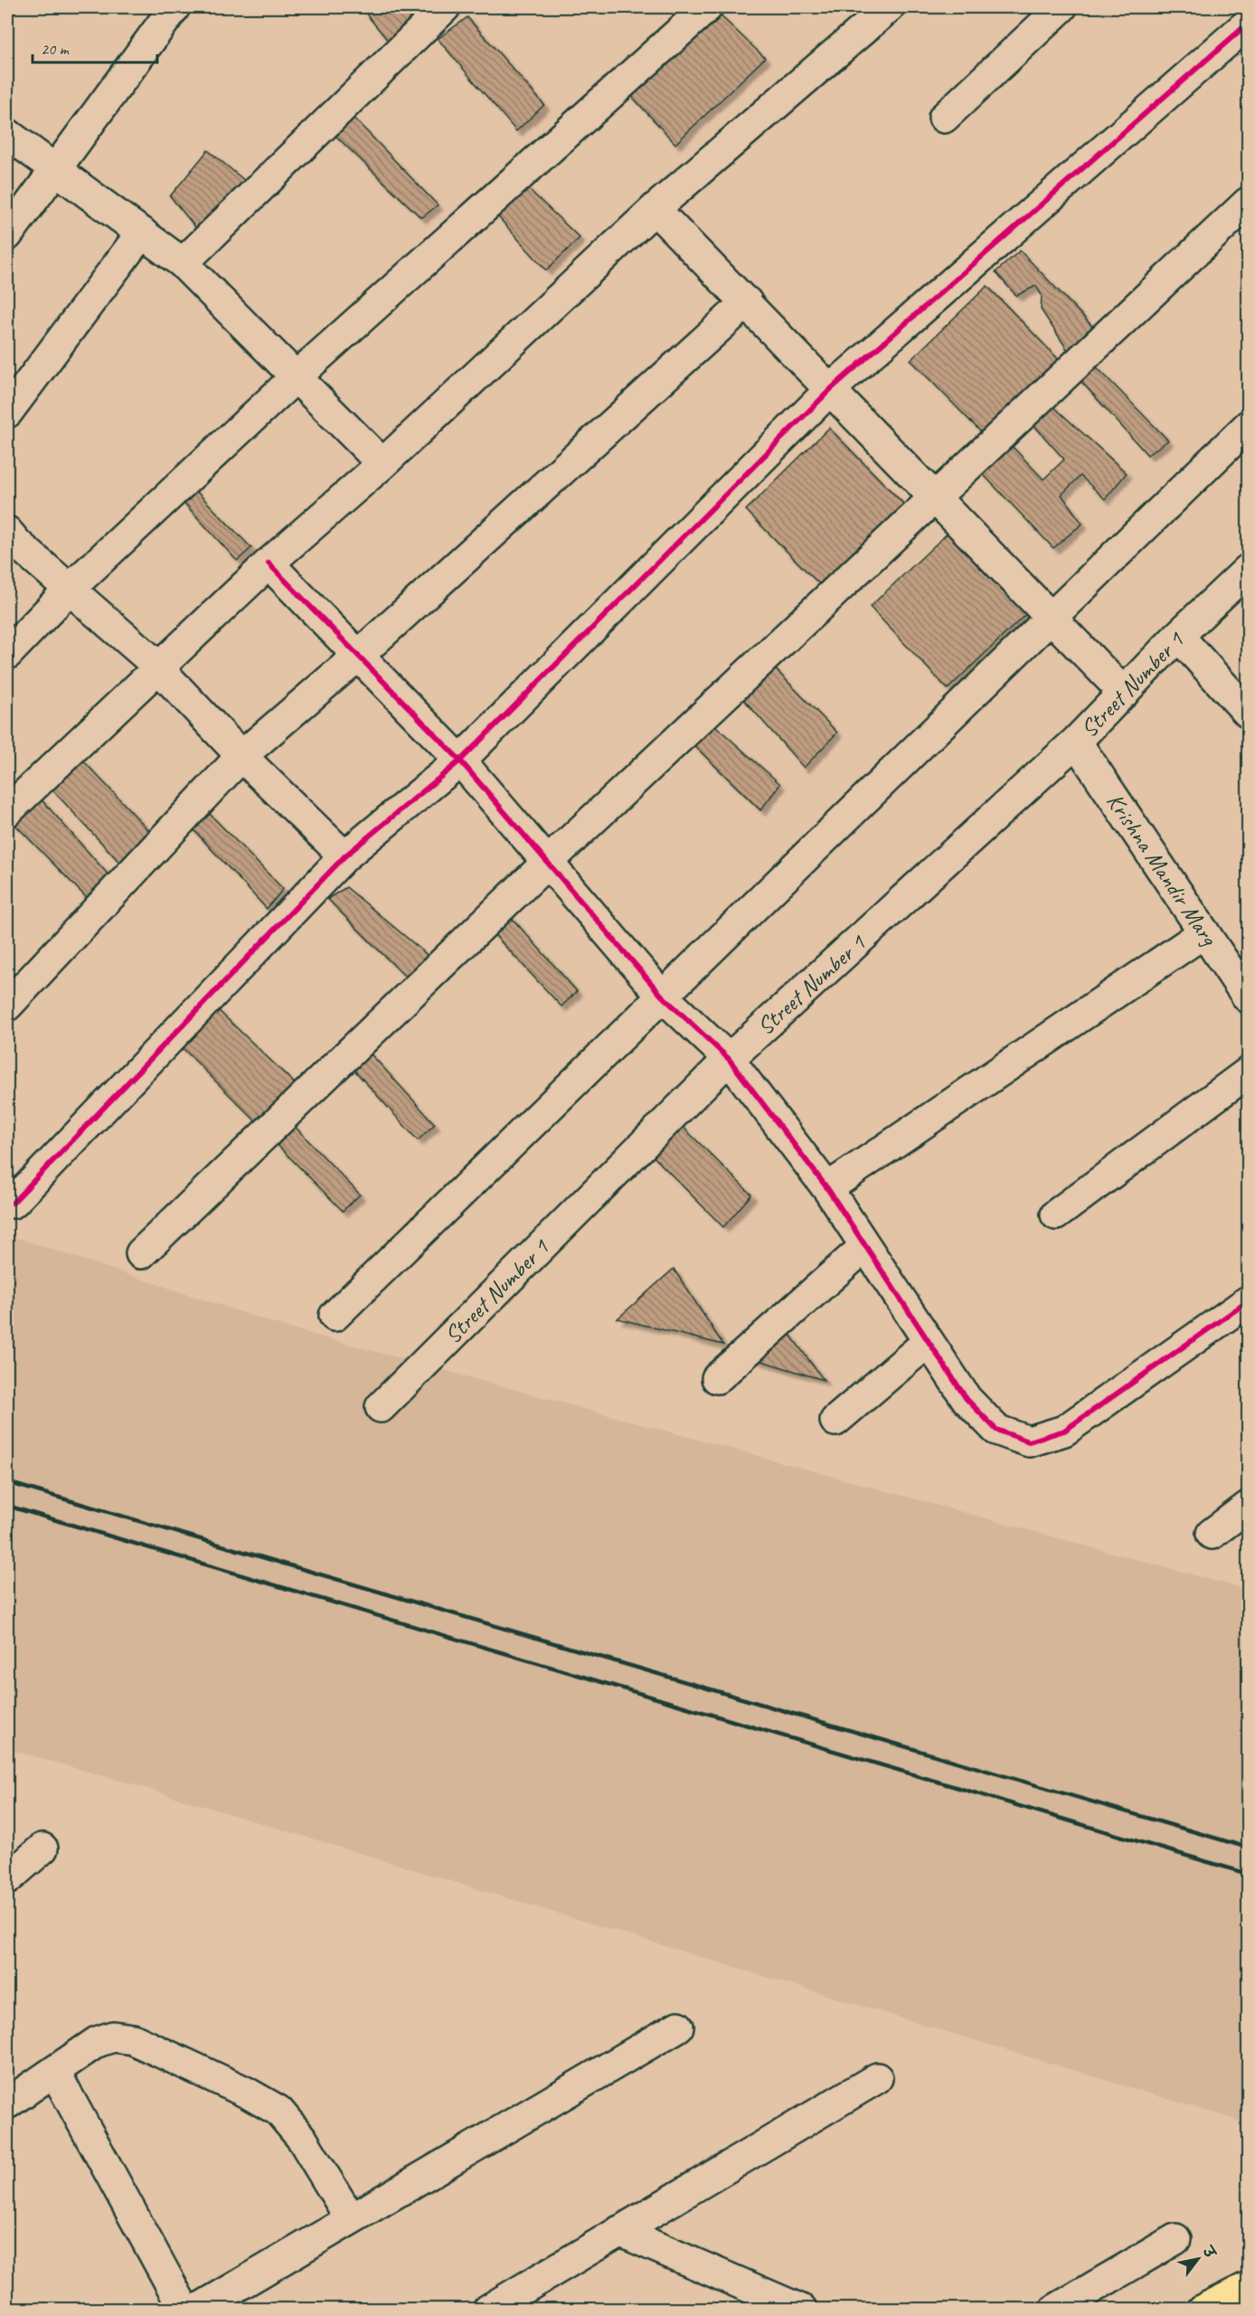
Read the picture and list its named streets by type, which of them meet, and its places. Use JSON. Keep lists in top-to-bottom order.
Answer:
{
  "streets": {
    "street": ["Street Number 1", "Krishna Mandir Marg"]
  },
  "crossings": [
    ["Street Number 1", "Krishna Mandir Marg"]
  ],
  "scale_bar": "20 m",
  "north": "top right"
}
